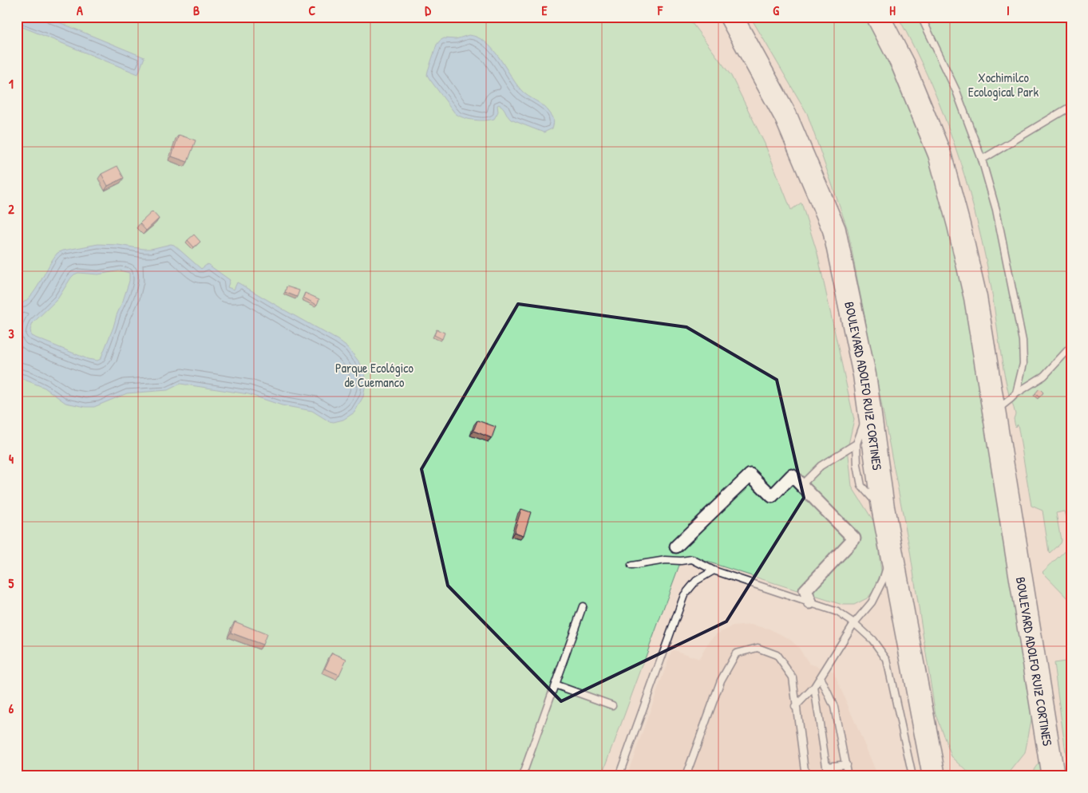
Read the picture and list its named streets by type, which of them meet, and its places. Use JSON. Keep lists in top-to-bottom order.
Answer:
{
  "streets": {
    "highway": ["BOULEVARD ADOLFO RUIZ CORTINES"]
  },
  "parks": ["Xochimilco Ecological Park", "Parque Ecológico de Cuemanco"],
  "grid": {
    "columns": [
      "A",
      "B",
      "C",
      "D",
      "E",
      "F",
      "G",
      "H",
      "I"
    ],
    "rows": [
      "1",
      "2",
      "3",
      "4",
      "5",
      "6"
    ]
  }
}
